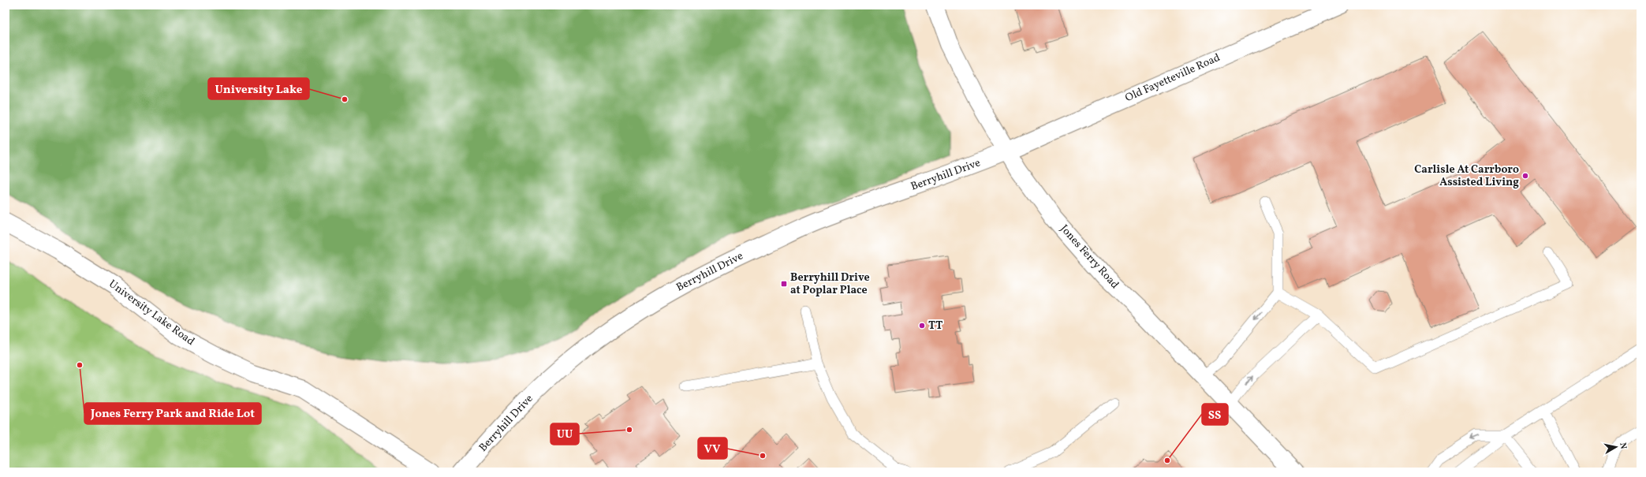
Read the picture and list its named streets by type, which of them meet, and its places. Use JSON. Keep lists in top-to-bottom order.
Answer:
{
  "streets": {
    "street": [
      "Old Fayetteville Road",
      "Berryhill Drive",
      "Jones Ferry Road",
      "University Lake Road"
    ]
  },
  "crossings": [
    ["Old Fayetteville Road", "Berryhill Drive"],
    ["Old Fayetteville Road", "Jones Ferry Road"],
    ["Berryhill Drive", "Jones Ferry Road"]
  ],
  "places": {
    "other": [
      "University Lake",
      "Carlisle At Carrboro Assisted Living",
      "TT",
      "Jones Ferry Park and Ride Lot",
      "UU",
      "VV",
      "SS"
    ],
    "transit": ["Berryhill Drive at Poplar Place"]
  },
  "north": "right"
}
